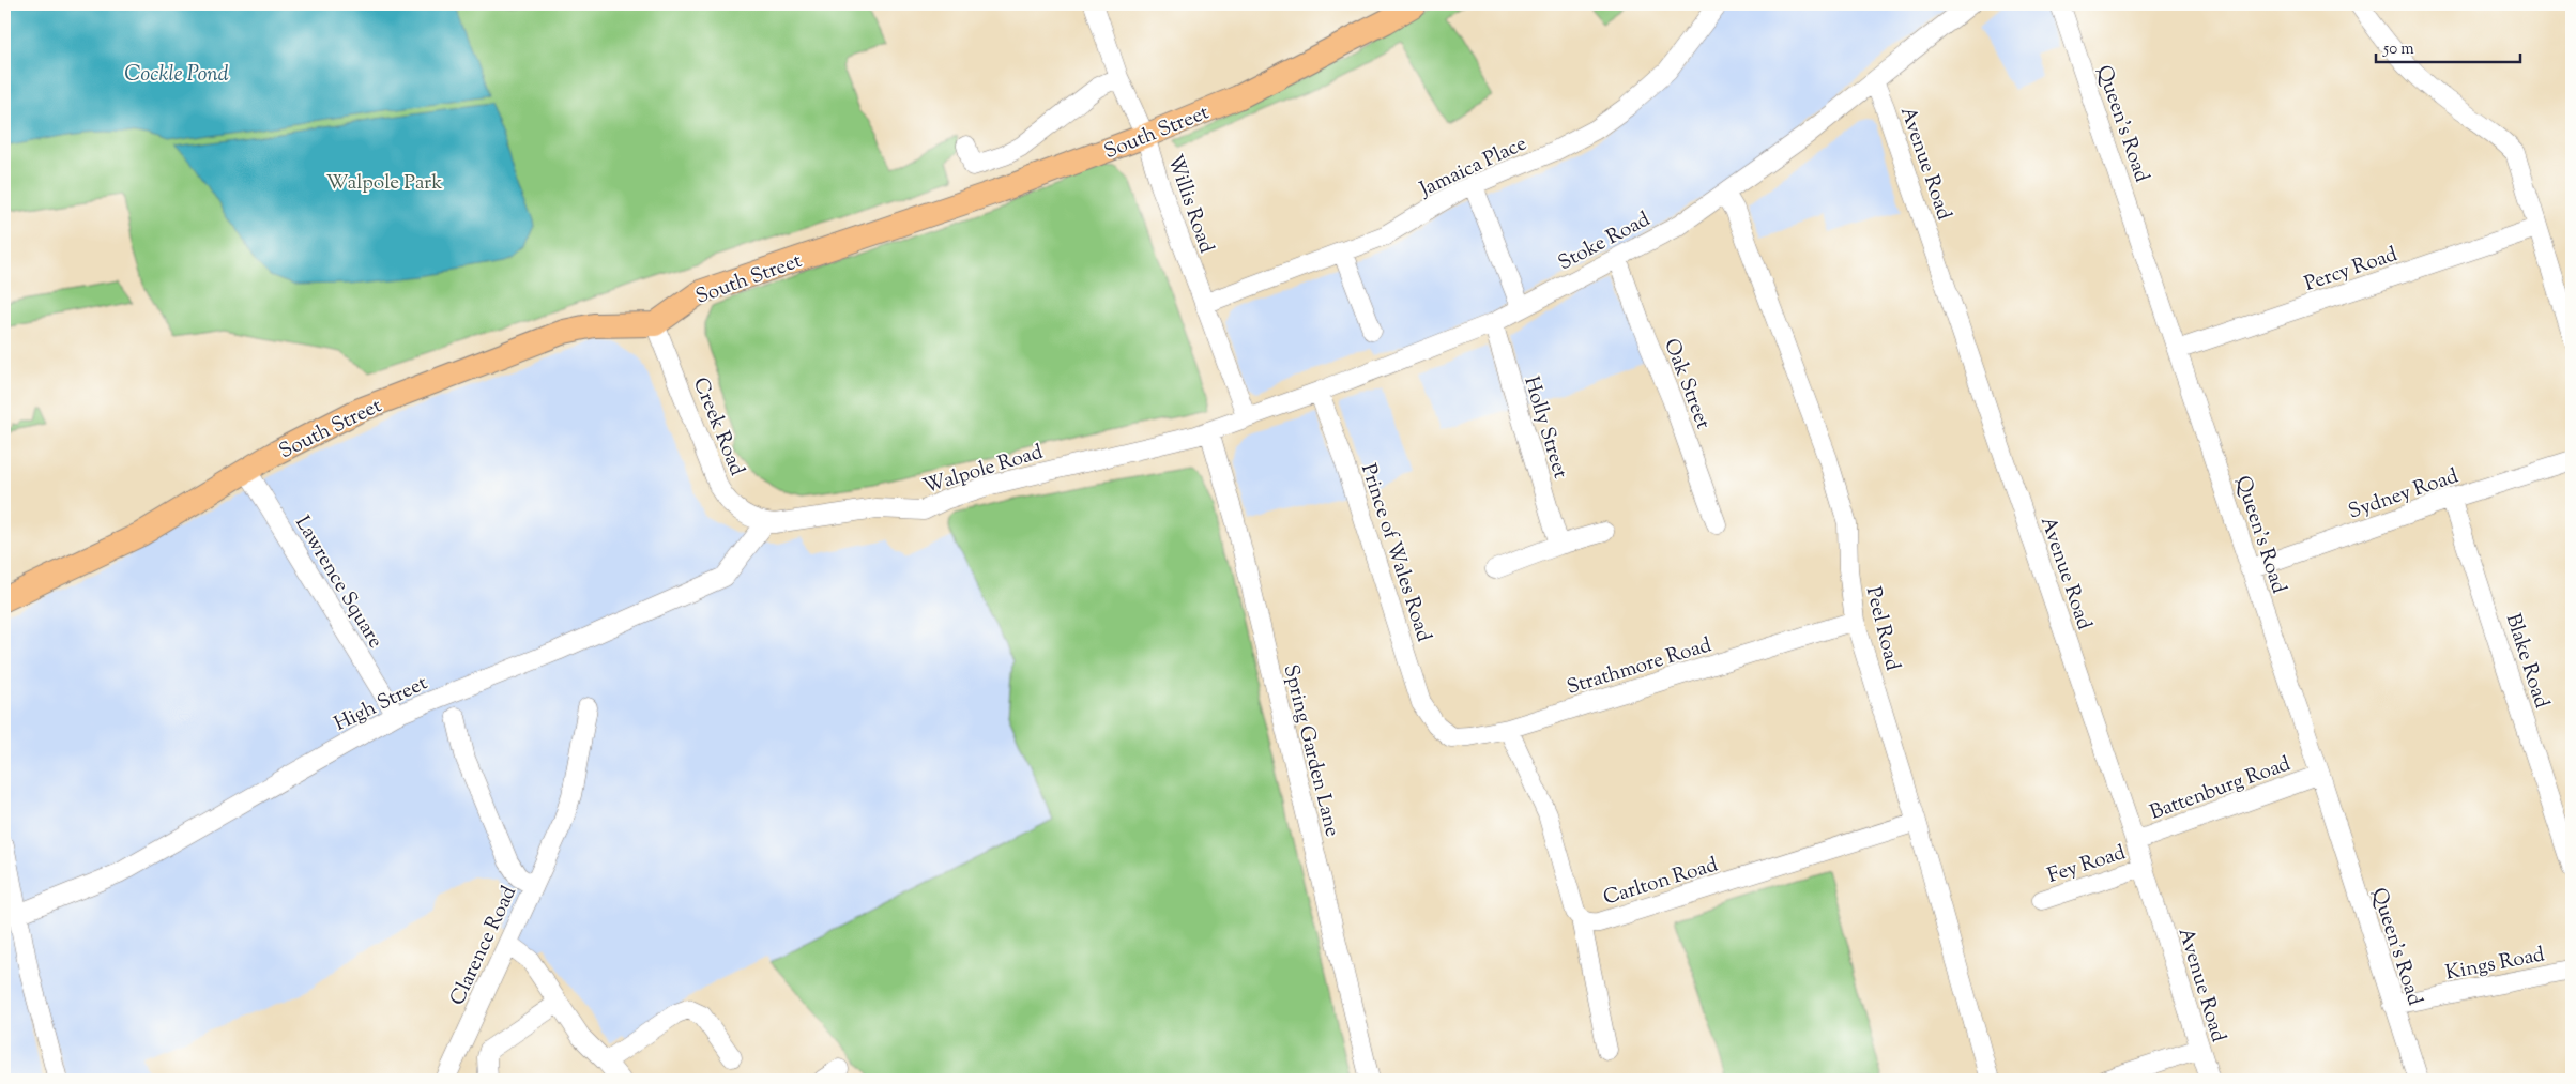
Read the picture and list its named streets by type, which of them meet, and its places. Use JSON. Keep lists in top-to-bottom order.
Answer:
{
  "streets": {
    "main road": ["South Street"],
    "street": [
      "Queen's Road",
      "Avenue Road",
      "Jamaica Place",
      "Willis Road",
      "Stoke Road",
      "Percy Road",
      "Oak Street",
      "Creek Road",
      "Holly Street",
      "Walpole Road",
      "Sydney Road",
      "Prince of Wales Road",
      "Lawrence Square",
      "Peel Road",
      "Blake Road",
      "Strathmore Road",
      "High Street",
      "Spring Garden Lane",
      "Battenburg Road",
      "Fey Road",
      "Carlton Road",
      "Clarence Road",
      "Kings Road"
    ]
  },
  "crossings": [
    ["Queen's Road", "Percy Road"],
    ["Queen's Road", "Sydney Road"],
    ["Queen's Road", "Battenburg Road"],
    ["Queen's Road", "Kings Road"],
    ["South Street", "Willis Road"],
    ["South Street", "Creek Road"],
    ["South Street", "Lawrence Square"],
    ["Avenue Road", "Stoke Road"],
    ["Avenue Road", "Battenburg Road"],
    ["Avenue Road", "Fey Road"],
    ["Jamaica Place", "Willis Road"],
    ["Willis Road", "Stoke Road"],
    ["Stoke Road", "Oak Street"],
    ["Stoke Road", "Holly Street"],
    ["Stoke Road", "Walpole Road"],
    ["Stoke Road", "Prince of Wales Road"],
    ["Stoke Road", "Peel Road"],
    ["Stoke Road", "Spring Garden Lane"],
    ["Creek Road", "Walpole Road"],
    ["Creek Road", "High Street"],
    ["Walpole Road", "High Street"],
    ["Walpole Road", "Spring Garden Lane"],
    ["Sydney Road", "Blake Road"],
    ["Prince of Wales Road", "Strathmore Road"],
    ["Lawrence Square", "High Street"],
    ["Peel Road", "Strathmore Road"],
    ["Peel Road", "Carlton Road"],
    ["Strathmore Road", "Carlton Road"]
  ],
  "water": ["Cockle Pond"],
  "parks": ["Walpole Park"],
  "scale_bar": "50 m"
}
